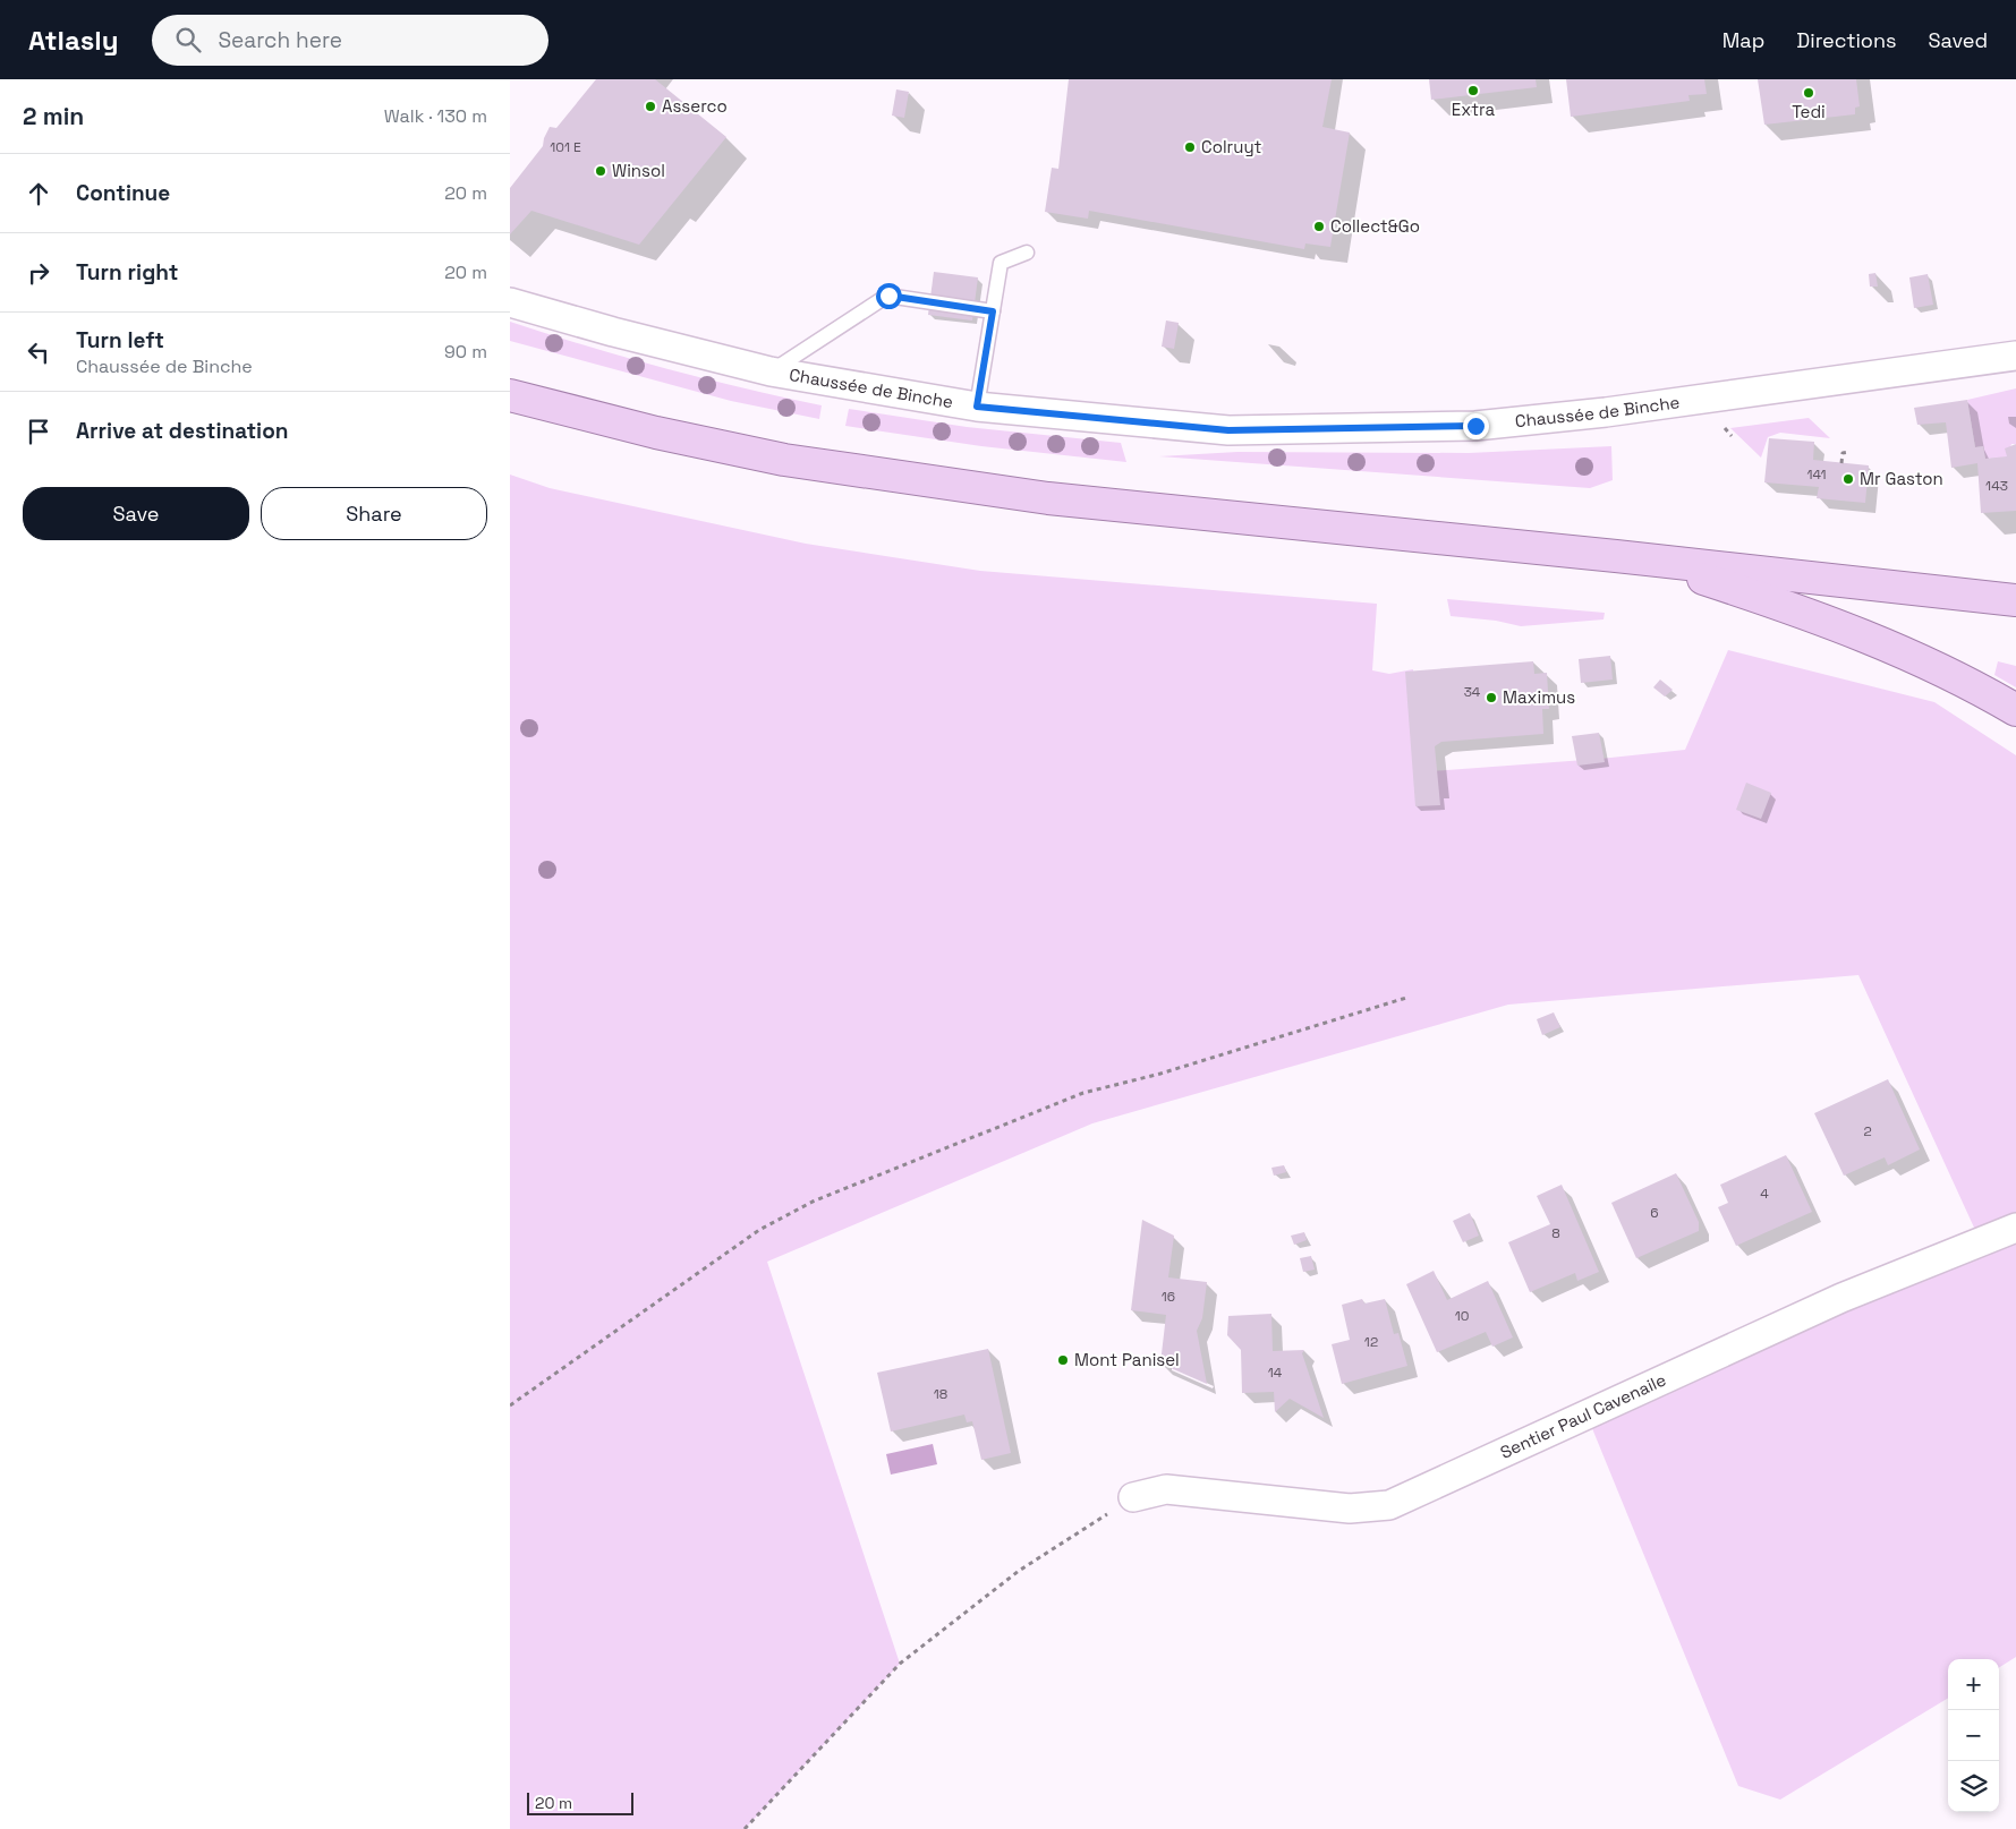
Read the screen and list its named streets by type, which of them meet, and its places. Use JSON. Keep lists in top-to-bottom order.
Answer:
{
  "streets": {
    "street": ["Chaussée de Binche", "Sentier Paul Cavenaile"]
  },
  "places": [
    "Extra",
    "Tedi",
    "Asserco",
    "Colruyt",
    "Winsol",
    "Collect&Go",
    "Mr Gaston",
    "Maximus",
    "Mont Panisel"
  ],
  "house_numbers": [
    "101 E",
    "141",
    "143",
    "34",
    "2",
    "4",
    "6",
    "8",
    "16",
    "10",
    "12",
    "14",
    "18"
  ],
  "scale_bar": "20 m",
  "page": {
    "header": "Atlasly",
    "search": "Search here",
    "nav": ["Map", "Directions", "Saved"],
    "heading": ["2 min", "Walk · 130 m"],
    "list": [
      ["Continue", "20 m"],
      ["Turn right", "20 m"],
      ["Turn left", "Chaussée de Binche", "90 m"],
      "Arrive at destination"
    ],
    "buttons": ["Save", "Share"],
    "map_buttons": ["+", "−"],
    "scale": "20 m"
  }
}
